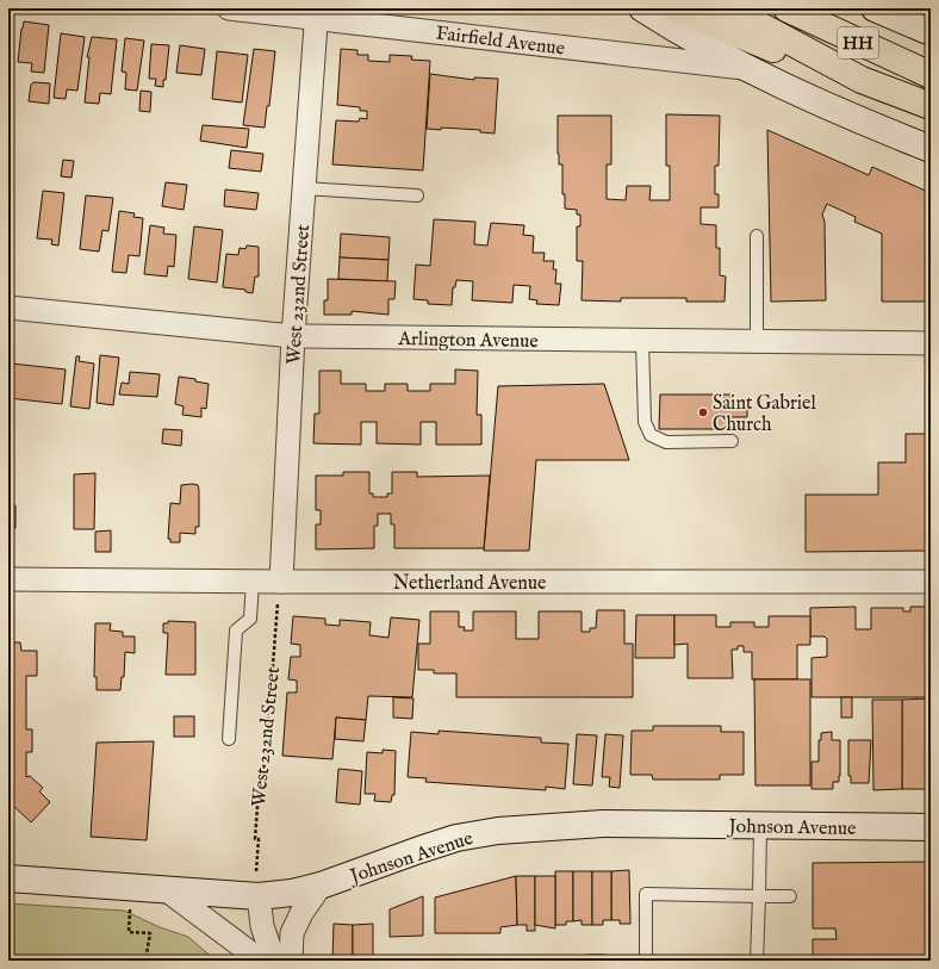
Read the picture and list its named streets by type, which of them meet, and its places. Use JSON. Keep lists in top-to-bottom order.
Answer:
{
  "streets": {
    "highway": ["HH"],
    "street": [
      "Fairfield Avenue",
      "West 232nd Street",
      "Arlington Avenue",
      "Netherland Avenue",
      "Johnson Avenue"
    ]
  },
  "crossings": [
    ["Fairfield Avenue", "West 232nd Street"],
    ["West 232nd Street", "Arlington Avenue"],
    ["West 232nd Street", "Netherland Avenue"],
    ["West 232nd Street", "Johnson Avenue"]
  ],
  "places": ["Saint Gabriel Church"]
}
